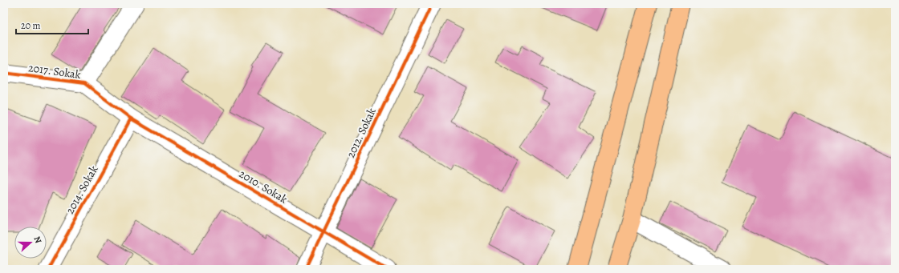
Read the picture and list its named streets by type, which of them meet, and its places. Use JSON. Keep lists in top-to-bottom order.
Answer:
{
  "streets": {
    "street": [
      "2017. Sokak",
      "2012. Sokak",
      "2010. Sokak",
      "2014. Sokak"
    ]
  },
  "crossings": [
    ["2017. Sokak", "2010. Sokak"],
    ["2017. Sokak", "2014. Sokak"],
    ["2012. Sokak", "2010. Sokak"],
    ["2010. Sokak", "2014. Sokak"]
  ],
  "scale_bar": "20 m",
  "north": "right"
}
